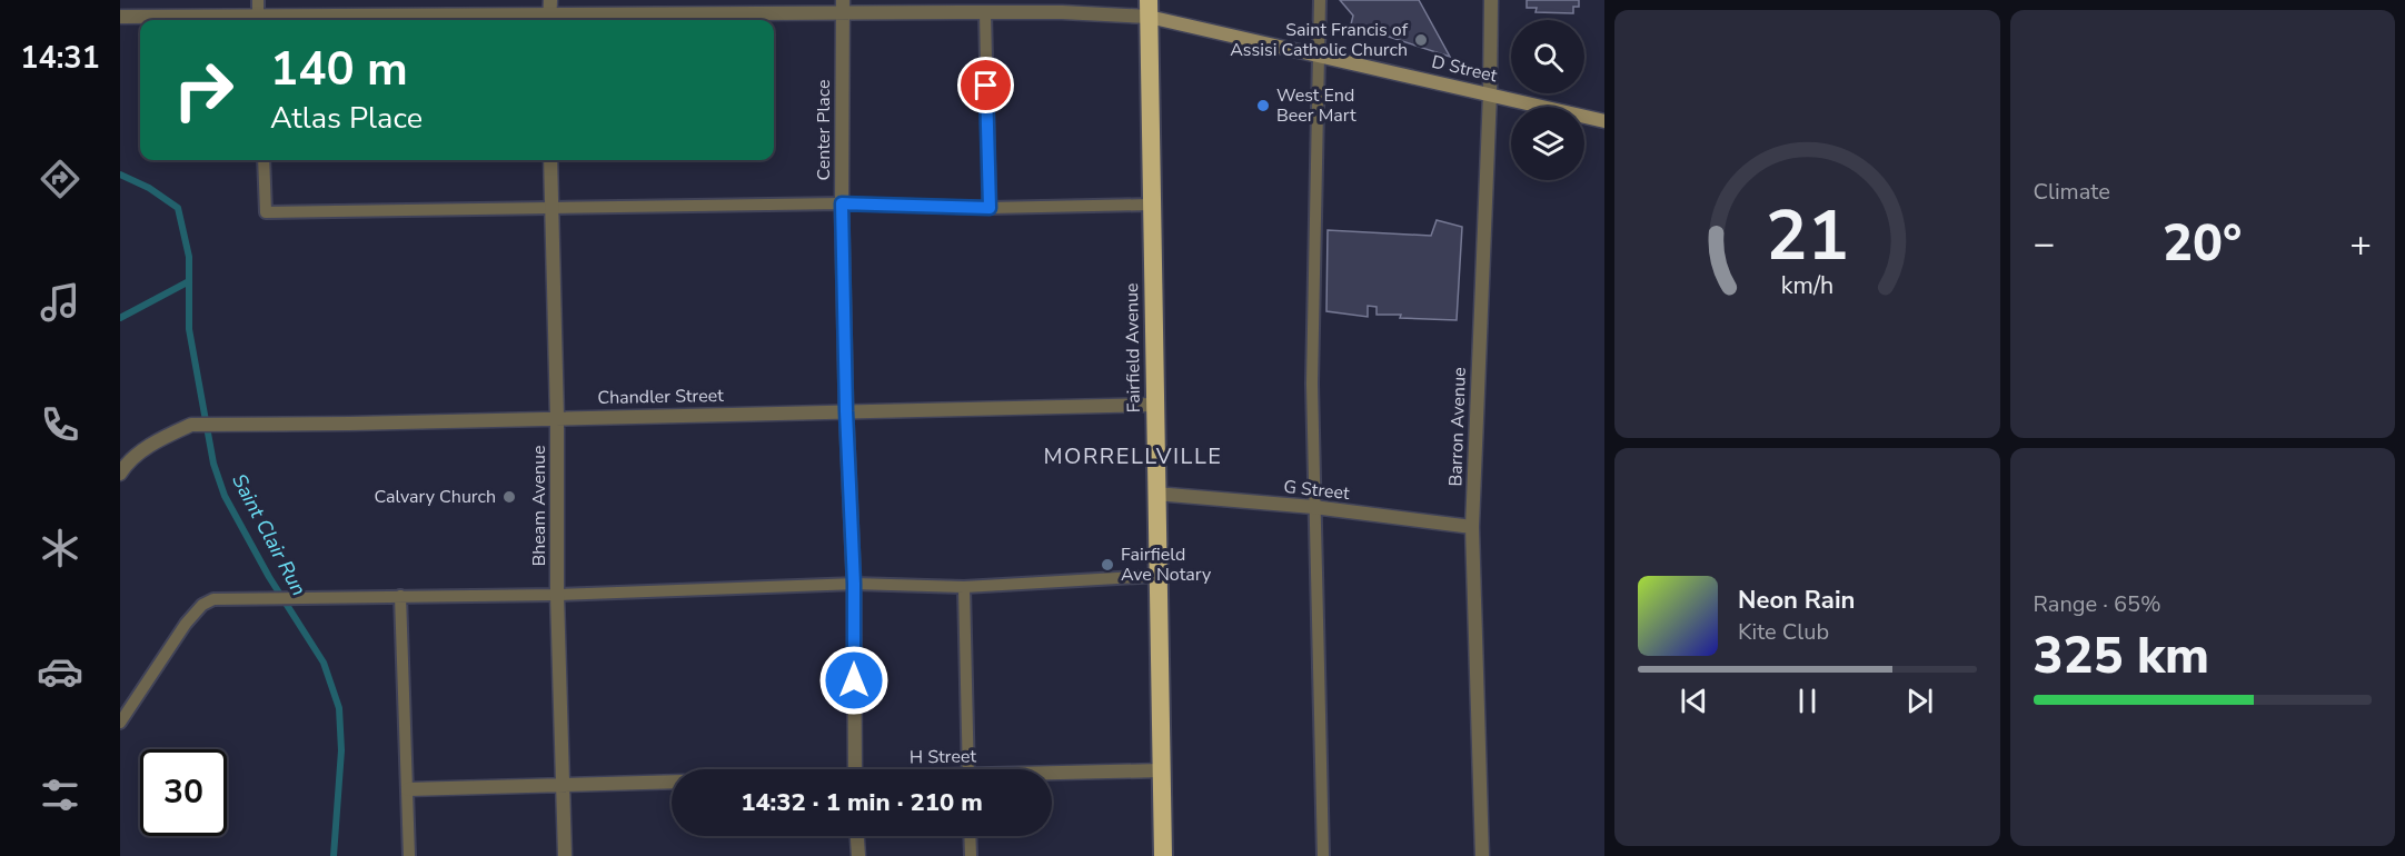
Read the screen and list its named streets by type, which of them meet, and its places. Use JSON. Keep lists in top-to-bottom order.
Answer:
{
  "streets": {
    "highway": ["Fairfield Avenue"],
    "main road": ["D Street"],
    "street": [
      "Center Place",
      "Chandler Street",
      "Barron Avenue",
      "G Street",
      "Bheam Avenue",
      "H Street"
    ]
  },
  "crossings": [
    ["D Street", "Center Place"],
    ["D Street", "Fairfield Avenue"],
    ["D Street", "Barron Avenue"],
    ["Center Place", "Chandler Street"],
    ["Fairfield Avenue", "Chandler Street"],
    ["Fairfield Avenue", "G Street"],
    ["Fairfield Avenue", "H Street"],
    ["Chandler Street", "Bheam Avenue"],
    ["Barron Avenue", "G Street"]
  ],
  "districts": ["MORRELLVILLE"],
  "water": ["Saint Clair Run"],
  "places": [
    "Saint Francis of Assisi Catholic Church",
    "West End Beer Mart",
    "Calvary Church",
    "Fairfield Ave Notary"
  ],
  "page": {
    "tabs": "14:31",
    "tile": [
      "Climate",
      ["Range · 65%", "325 km"]
    ],
    "turn": ["140 m", "Atlas Place"],
    "heat": ["−", "20°", "+"],
    "song": ["Neon Rain", "Kite Club"],
    "limit": "30",
    "trip": "14:32 · 1 min · 210 m",
    "gauge": ["21", "km/h"]
  }
}
